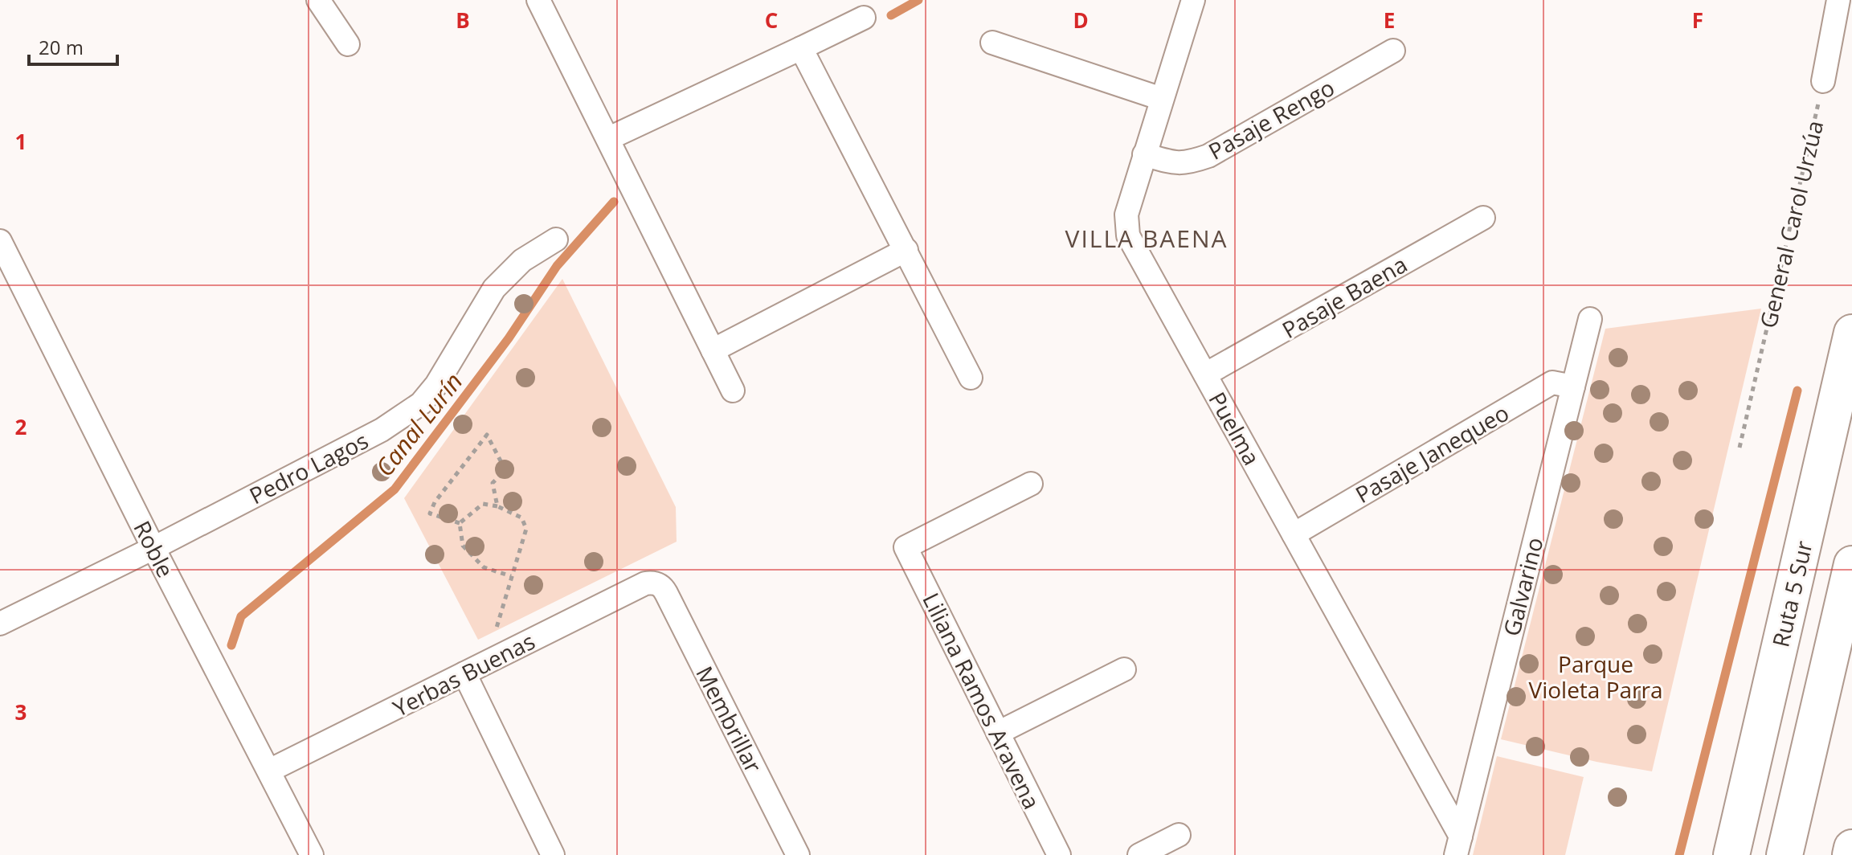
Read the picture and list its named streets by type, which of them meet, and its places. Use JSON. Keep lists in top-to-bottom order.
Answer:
{
  "streets": {
    "main road": ["Ruta 5 Sur"],
    "street": [
      "Pasaje Rengo",
      "Pasaje Baena",
      "Puelma",
      "Pasaje Janequeo",
      "Pedro Lagos",
      "Roble",
      "Galvarino",
      "Yerbas Buenas",
      "Liliana Ramos Aravena",
      "Membrillar"
    ],
    "path": ["General Carol Urzúa"]
  },
  "crossings": [
    ["Pasaje Rengo", "Puelma"],
    ["Pasaje Baena", "Puelma"],
    ["Puelma", "Pasaje Janequeo"],
    ["Puelma", "Galvarino"],
    ["Pasaje Janequeo", "Galvarino"],
    ["Pedro Lagos", "Roble"],
    ["Roble", "Yerbas Buenas"],
    ["Yerbas Buenas", "Membrillar"]
  ],
  "districts": ["VILLA BAENA"],
  "water": ["Canal Lurín"],
  "parks": ["Parque Violeta Parra"],
  "scale_bar": "20 m",
  "grid": {
    "columns": [
      "B",
      "C",
      "D",
      "E",
      "F"
    ],
    "rows": ["1", "2", "3"]
  }
}
